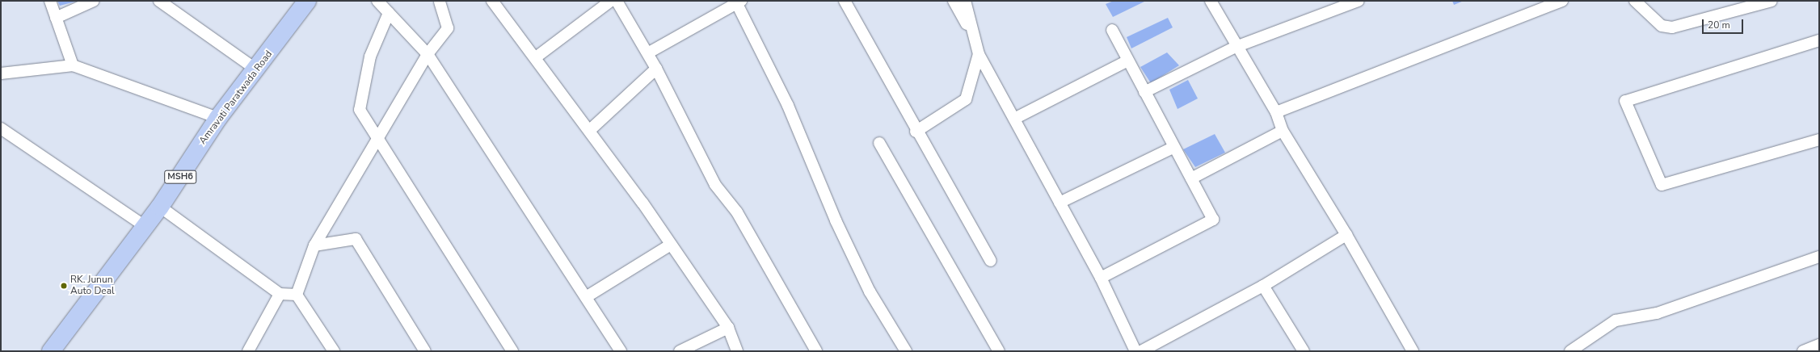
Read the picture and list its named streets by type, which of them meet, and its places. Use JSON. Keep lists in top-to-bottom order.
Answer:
{
  "streets": {
    "main road": ["Amravati Paratwada Road", "MSH6"]
  },
  "places": ["RK. Junun Auto Deal"],
  "scale_bar": "20 m"
}
